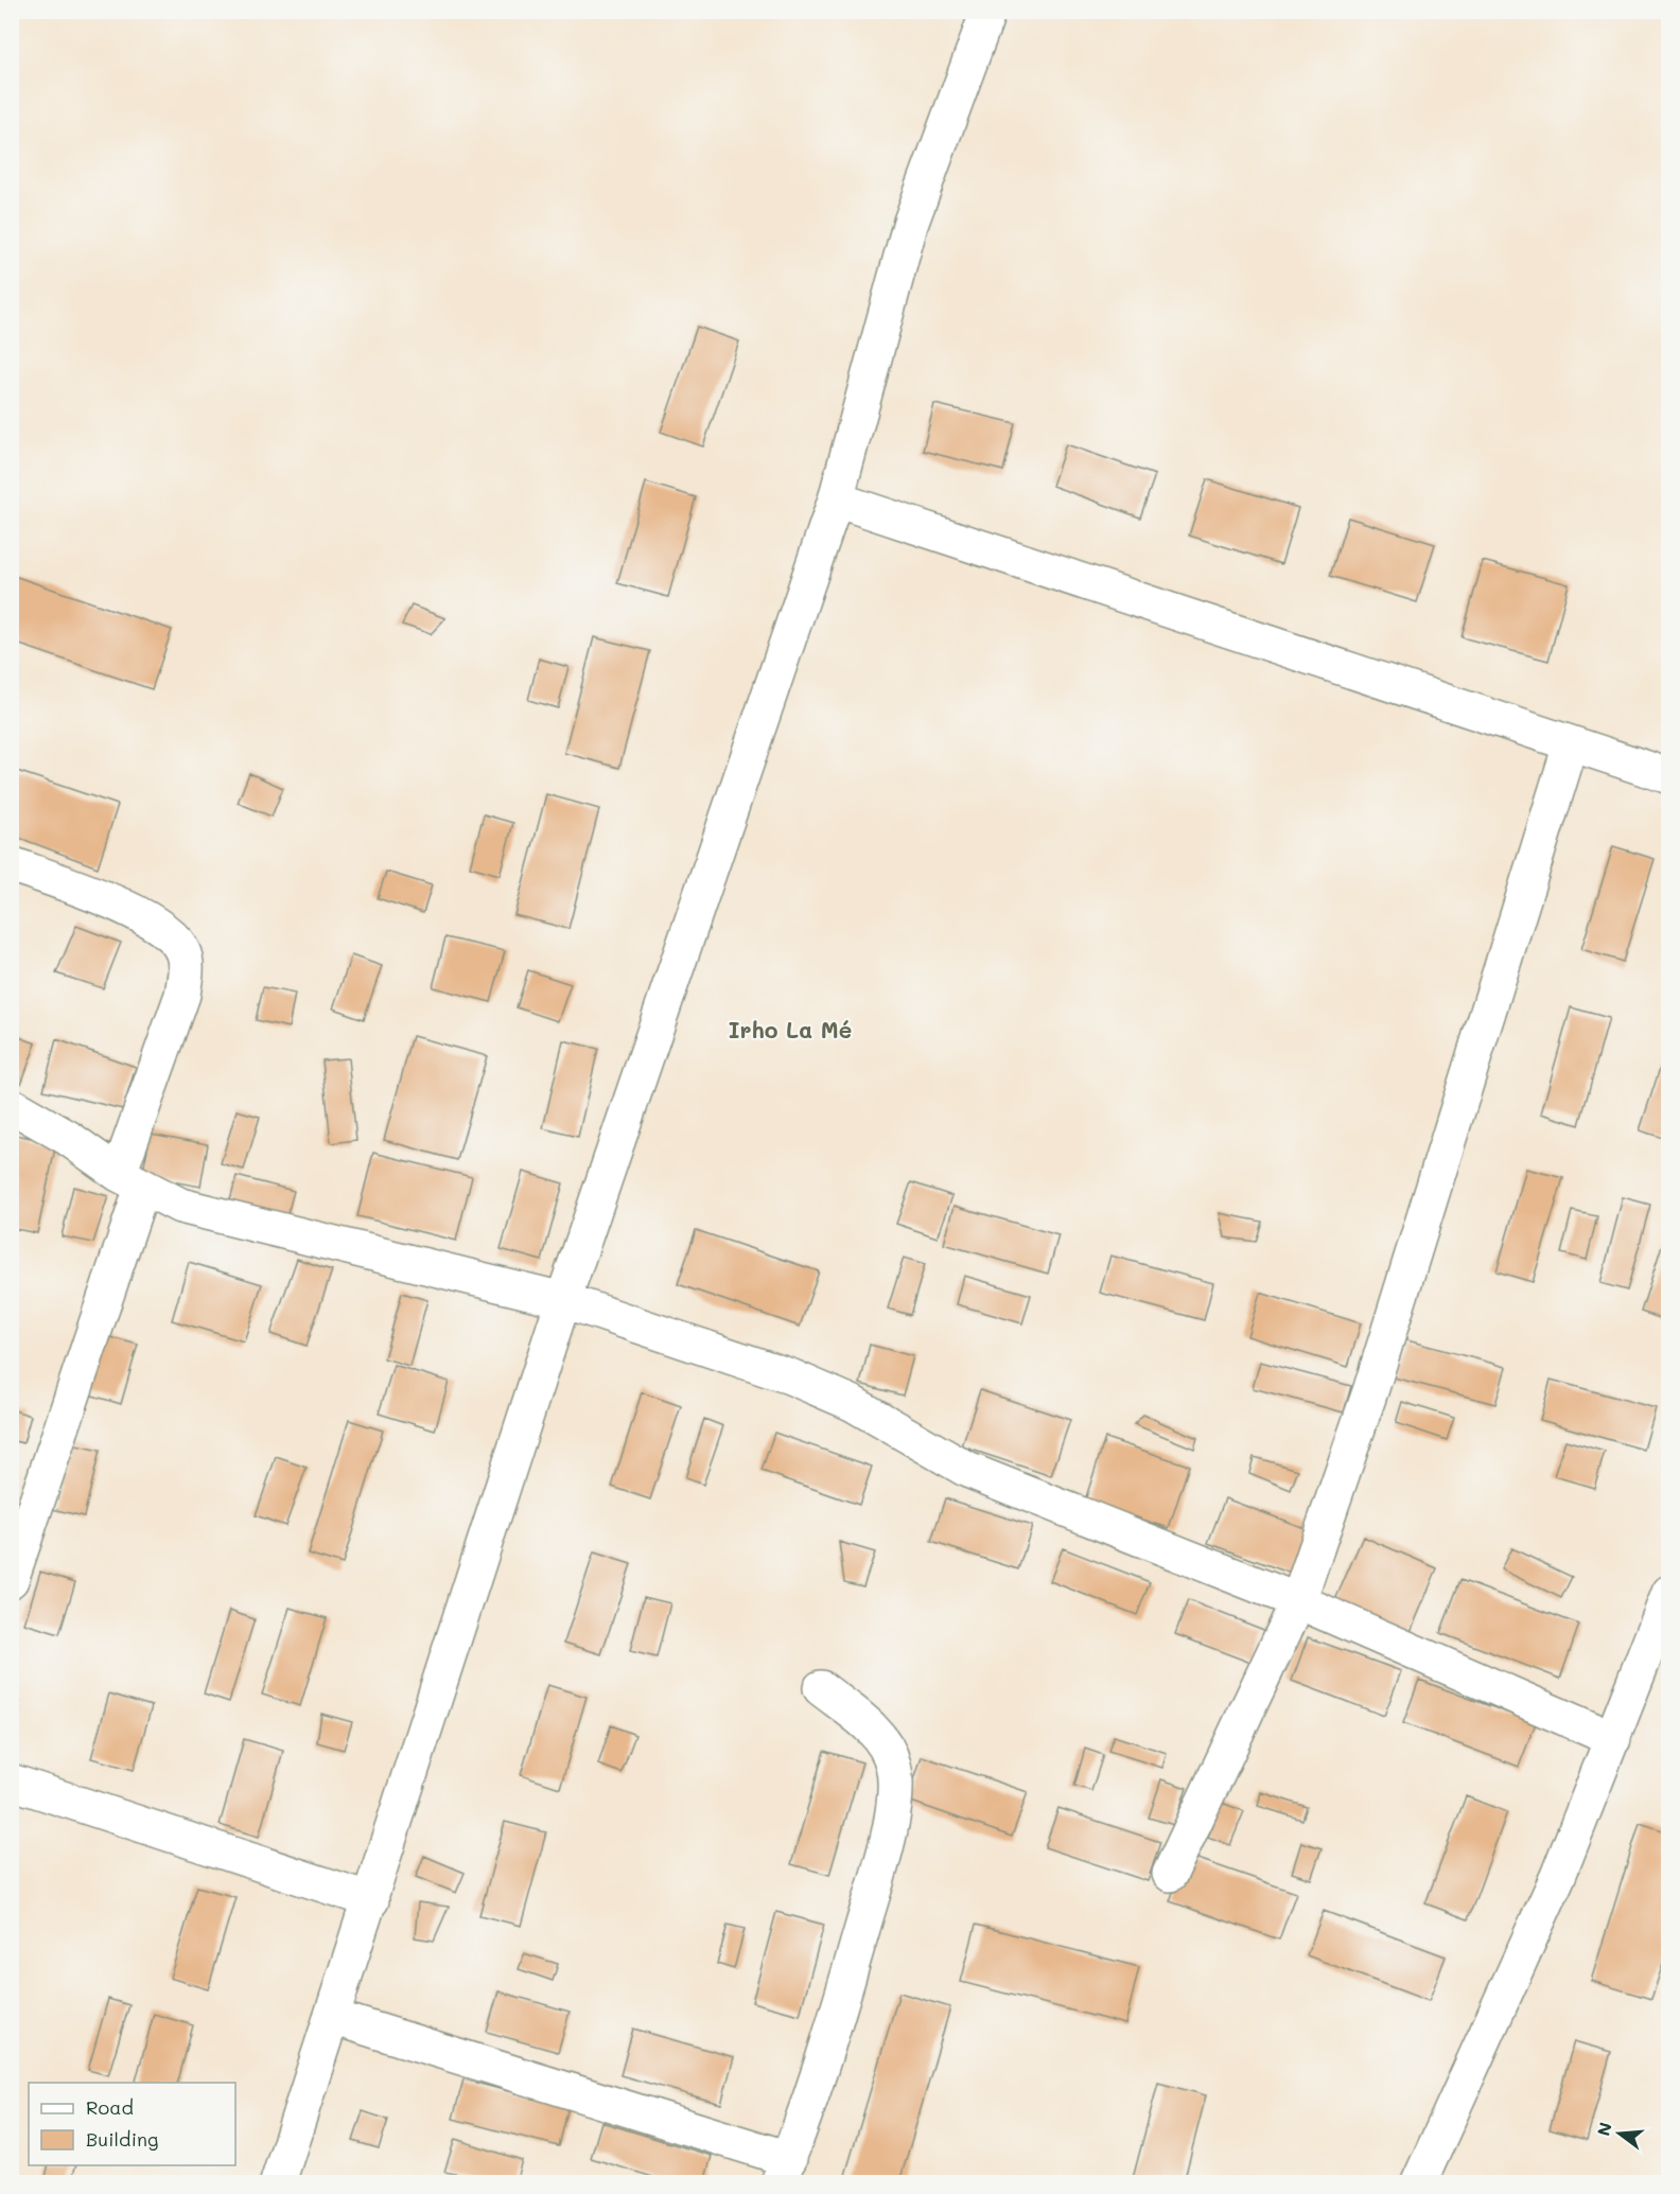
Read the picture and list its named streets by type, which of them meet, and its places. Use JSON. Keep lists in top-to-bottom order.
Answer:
{
  "districts": ["Irho La Mé"],
  "legend": ["Road", "Building"],
  "north": "left"
}
